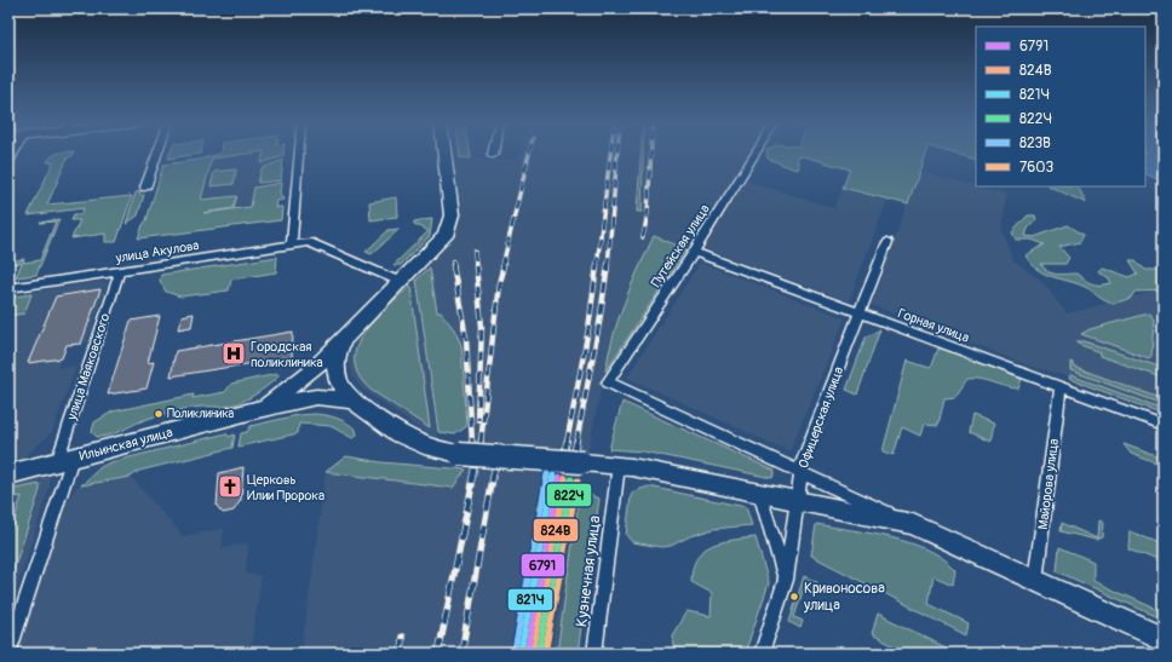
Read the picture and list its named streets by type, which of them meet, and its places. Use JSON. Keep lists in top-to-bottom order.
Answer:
{
  "streets": {
    "main road": ["Ильинская улица"],
    "street": [
      "Путейская улица",
      "улица Акулова",
      "Горная улица",
      "улица Маяковского",
      "Офицерская улица",
      "Майорова улица",
      "Кузнечная улица"
    ]
  },
  "crossings": [
    ["Путейская улица", "Горная улица"],
    ["Путейская улица", "Офицерская улица"],
    ["улица Акулова", "улица Маяковского"],
    ["Горная улица", "Офицерская улица"],
    ["Горная улица", "Майорова улица"],
    ["улица Маяковского", "Ильинская улица"],
    ["Ильинская улица", "Кузнечная улица"]
  ],
  "places": {
    "hospital": ["Городская поликлиника"],
    "other": ["Поликлиника", "Кривоносова улица"],
    "church": ["Церковь Илии Пророка"]
  },
  "lines": [
    "transit line 823В",
    "transit line 821Ч",
    "transit line 6791",
    "transit line 824В",
    "transit line 822Ч",
    "transit line 7603"
  ],
  "legend": [
    "6791",
    "824В",
    "821Ч",
    "822Ч",
    "823В",
    "7603"
  ]
}
